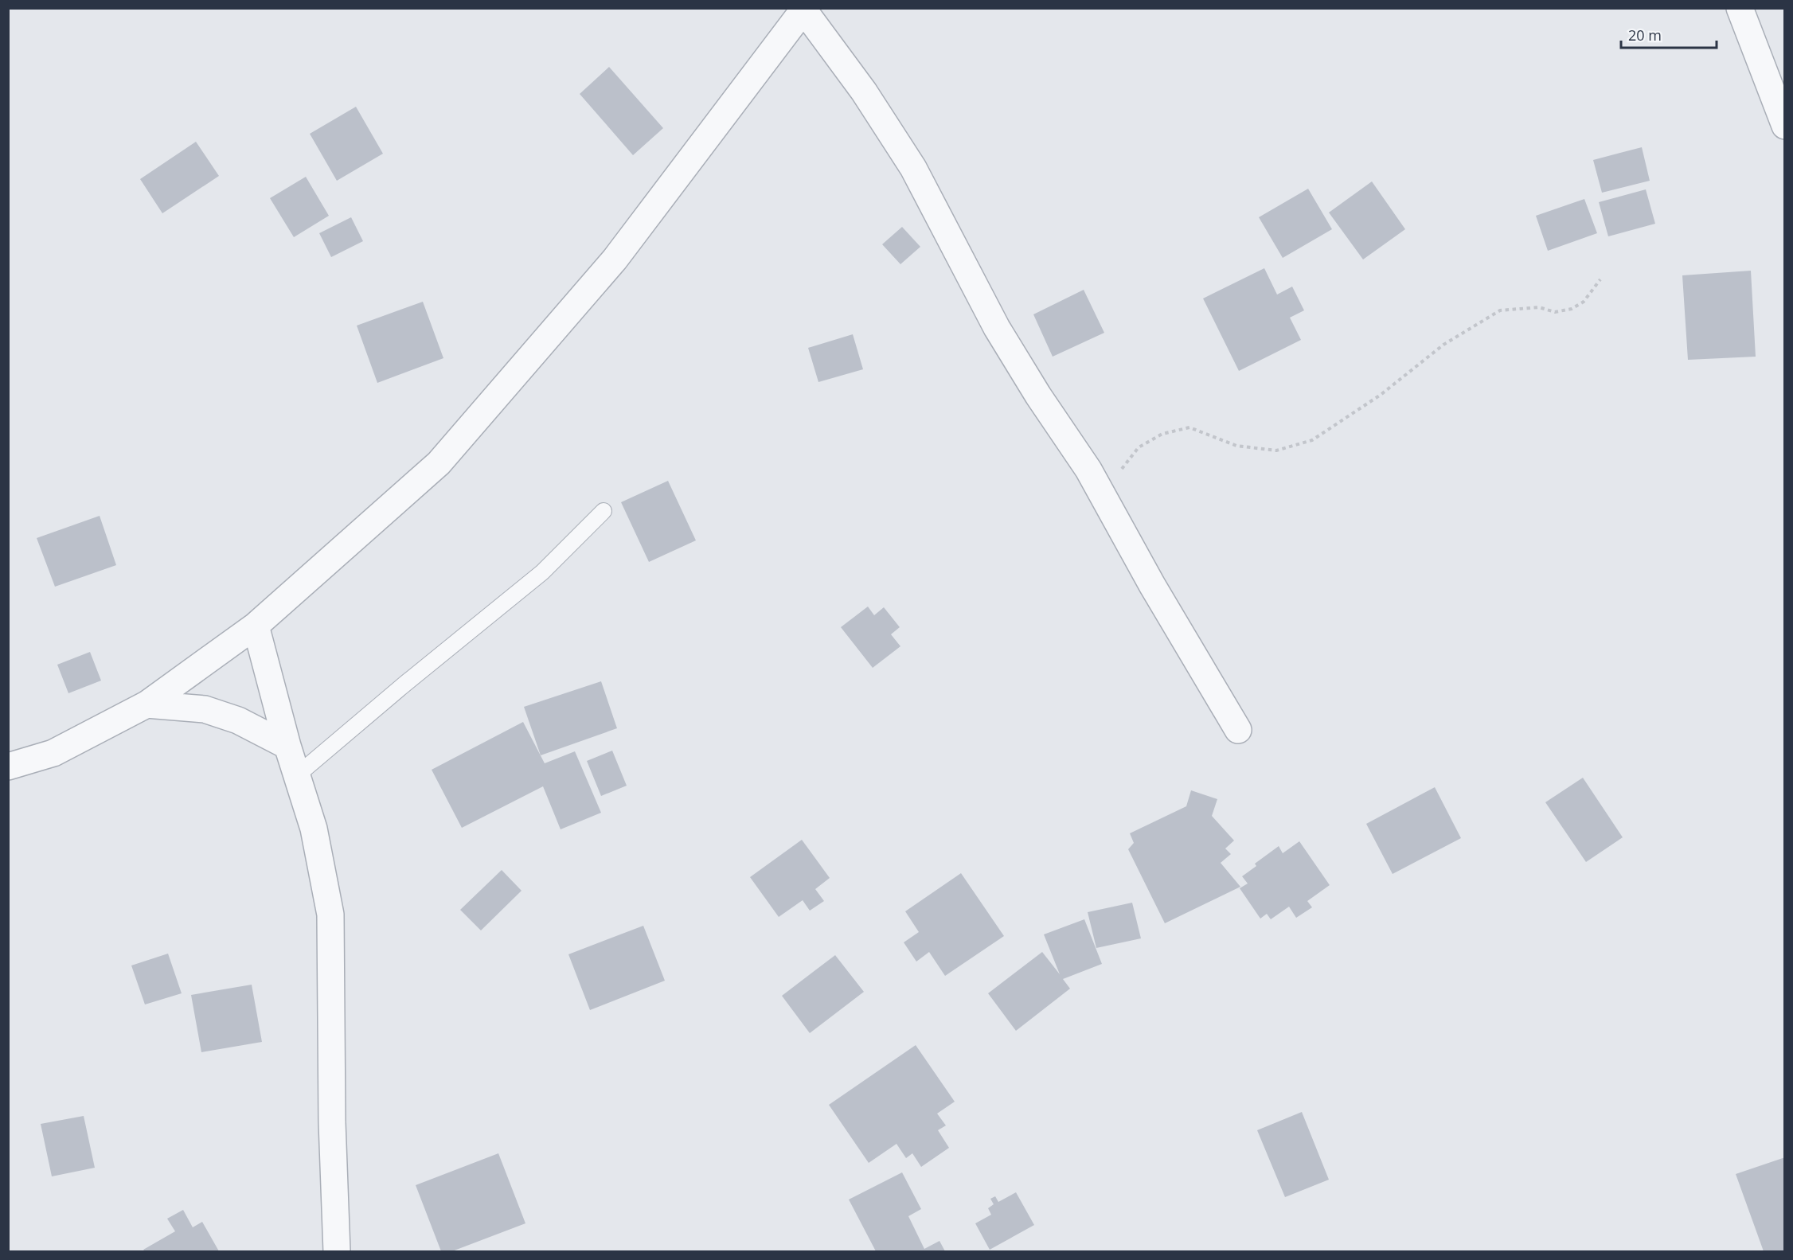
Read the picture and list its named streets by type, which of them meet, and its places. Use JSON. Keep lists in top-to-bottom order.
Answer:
{
  "scale_bar": "20 m"
}
